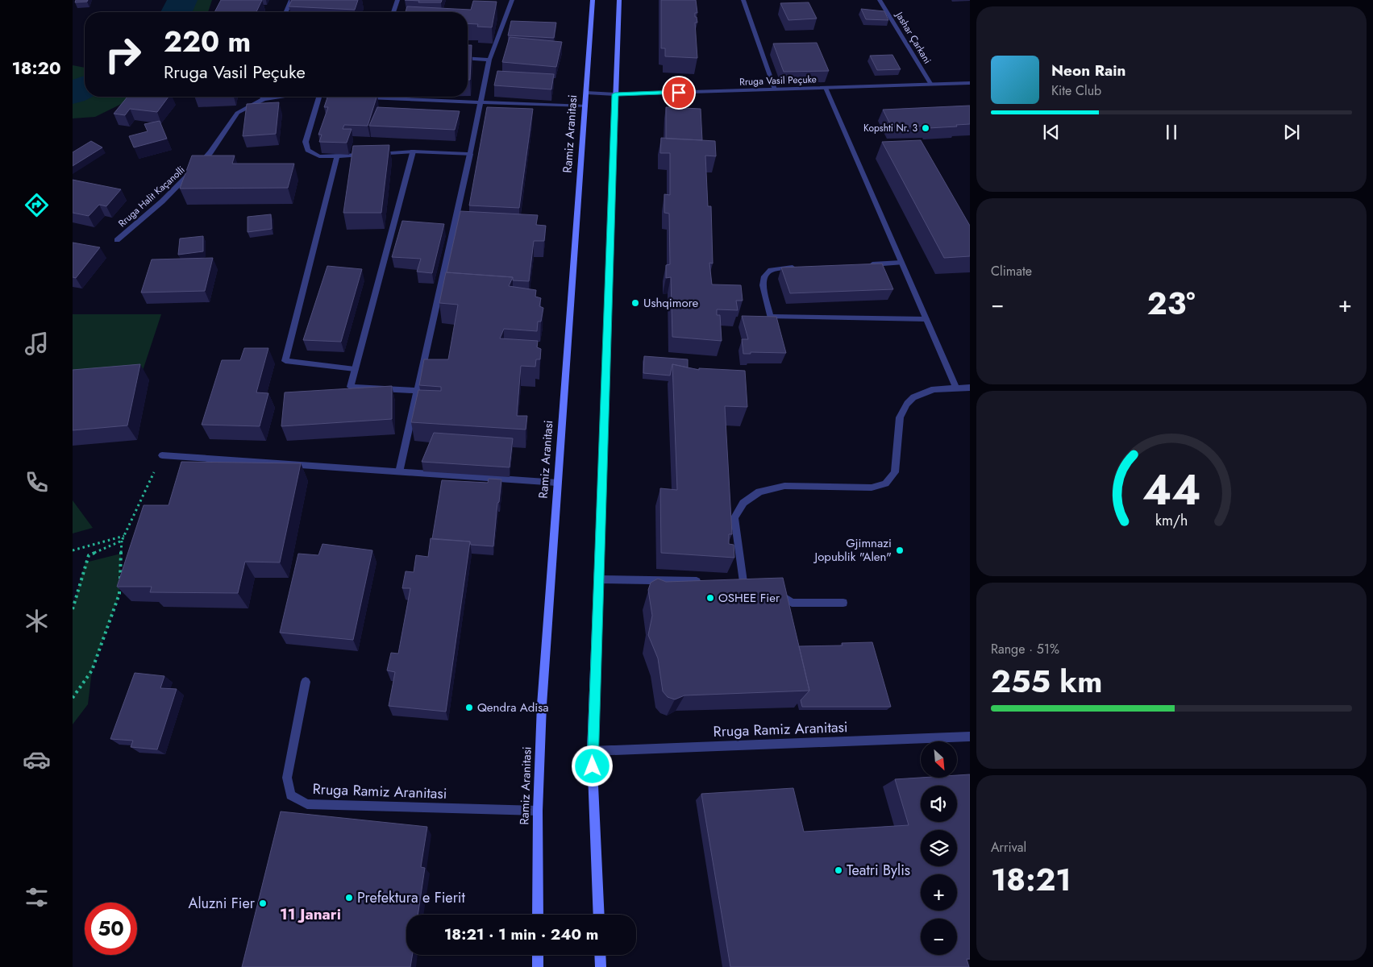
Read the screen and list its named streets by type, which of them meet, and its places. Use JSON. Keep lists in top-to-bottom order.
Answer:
{
  "streets": {
    "main road": ["Ramiz Aranitasi"],
    "street": [
      "Jashar Çarkani",
      "Rruga Vasil Peçuke",
      "Rruga Halit Kaçanolli",
      "Rruga Ramiz Aranitasi"
    ]
  },
  "crossings": [
    ["Jashar Çarkani", "Rruga Vasil Peçuke"],
    ["Rruga Vasil Peçuke", "Ramiz Aranitasi"],
    ["Ramiz Aranitasi", "Rruga Ramiz Aranitasi"]
  ],
  "districts": ["11 Janari"],
  "places": [
    "Kopshti Nr. 3",
    "Ushqimore",
    "Gjimnazi Jopublik \"Alen\"",
    "OSHEE Fier",
    "Qendra Adisa",
    "Teatri Bylis",
    "Prefektura e Fierit",
    "Aluzni Fier"
  ],
  "north": "bottom right",
  "page": {
    "tabs": "18:20",
    "turn": ["220 m", "Rruga Vasil Peçuke"],
    "song": ["Neon Rain", "Kite Club"],
    "tile": [
      "Climate",
      ["Range · 51%", "255 km"],
      ["Arrival", "18:21"]
    ],
    "heat": ["−", "23°", "+"],
    "map_buttons": ["+", "−"],
    "limit": "50",
    "trip": "18:21 · 1 min · 240 m",
    "gauge": ["44", "km/h"]
  }
}
